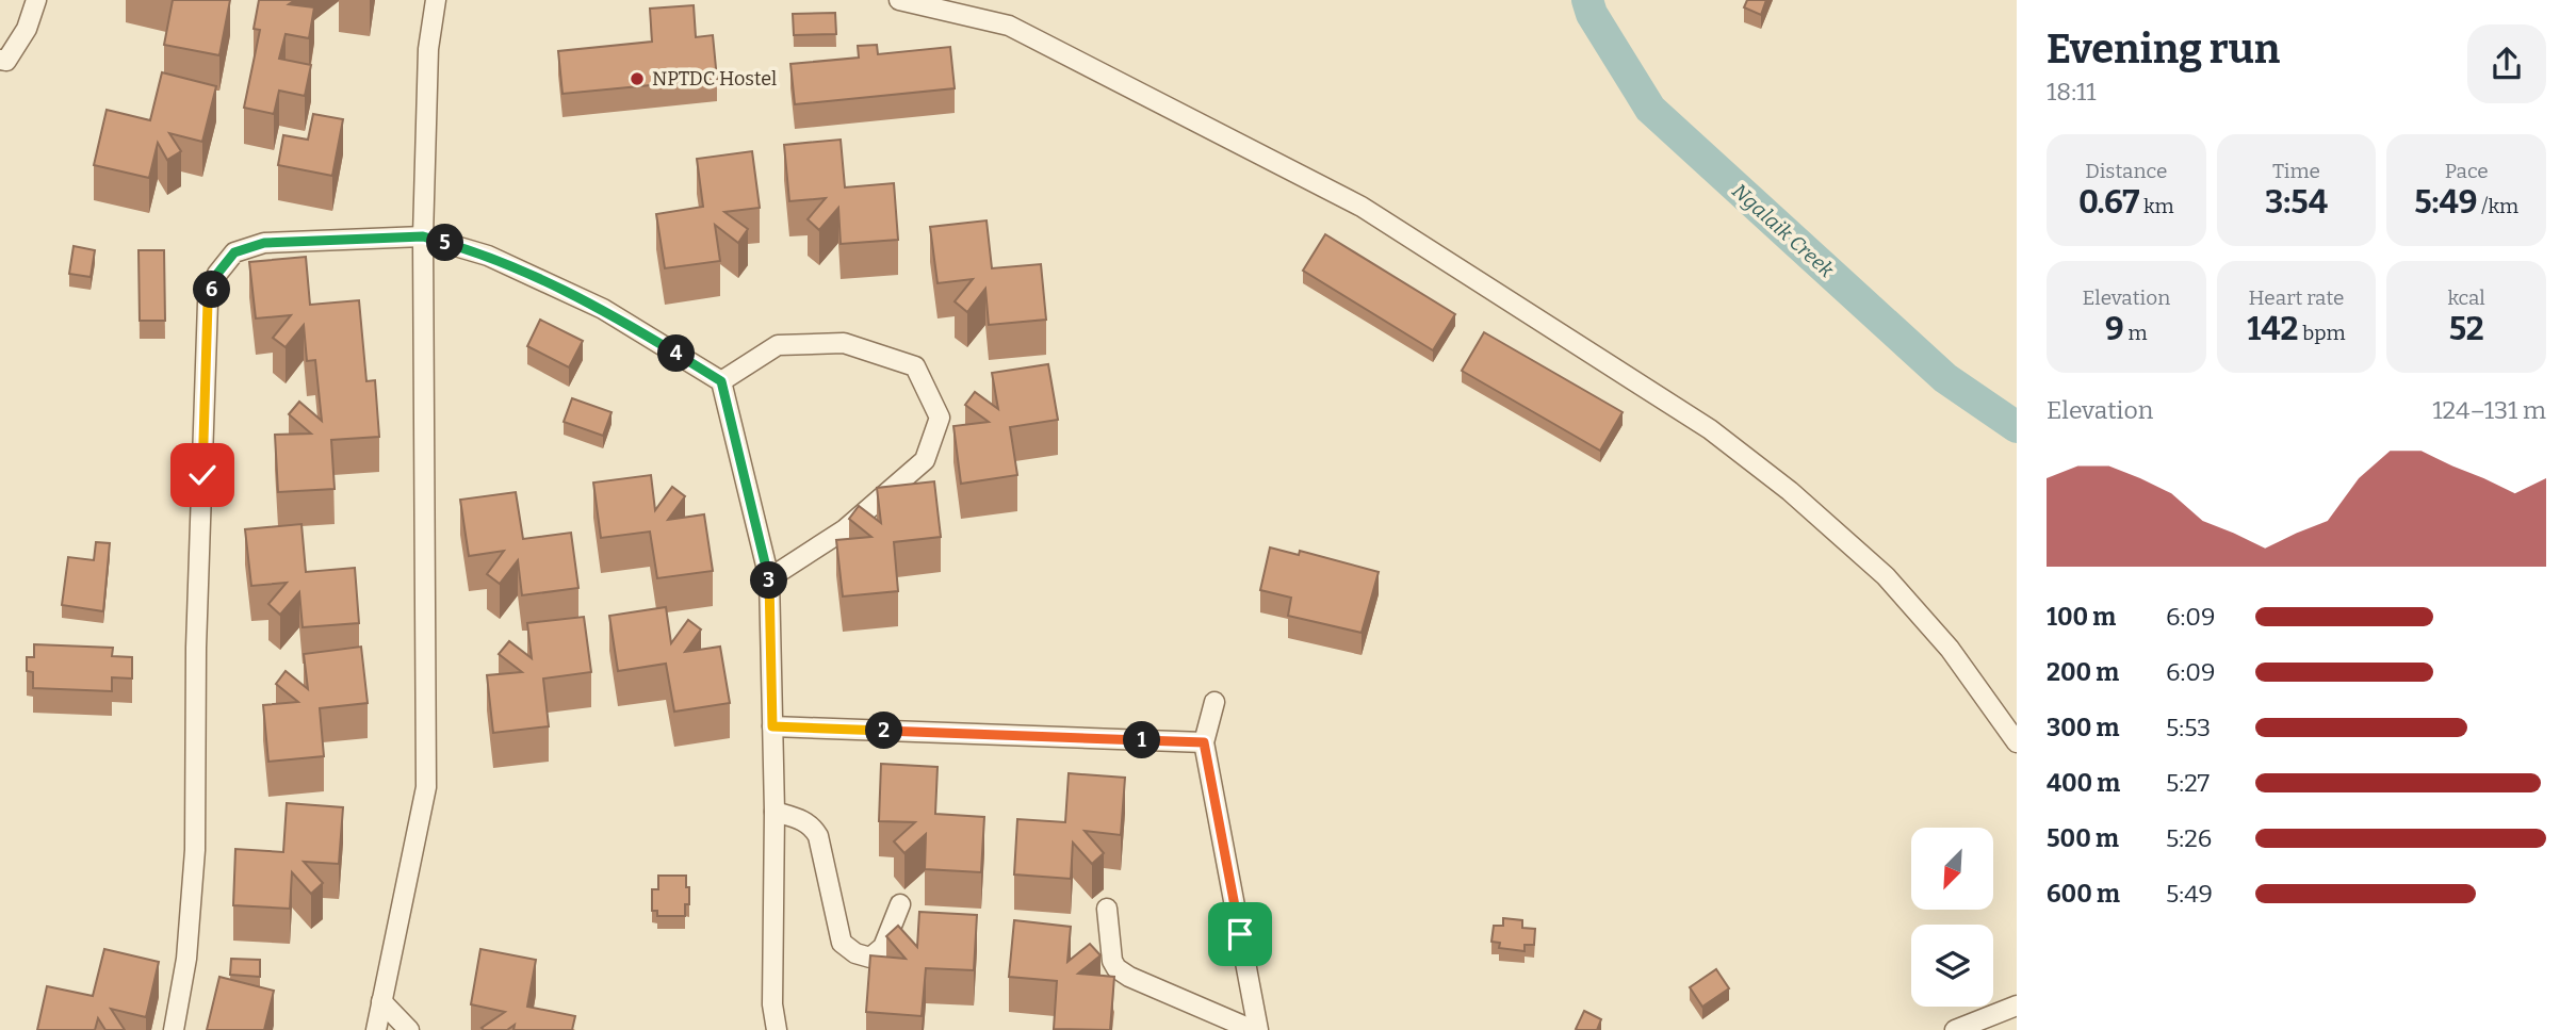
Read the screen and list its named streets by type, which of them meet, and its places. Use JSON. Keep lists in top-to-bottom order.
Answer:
{
  "water": ["Ngalaik Creek"],
  "places": ["NPTDC Hostel"],
  "north": "bottom left",
  "page": {
    "heading": ["Evening run", "18:11"],
    "stats": [
      ["Distance", "0.67 km"],
      ["Time", "3:54"],
      ["Pace", "5:49 /km"],
      ["Elevation", "9 m"],
      ["Heart rate", "142 bpm"],
      ["kcal", "52"]
    ],
    "pins": [
      "5",
      "6",
      "4",
      "3",
      "2",
      "1"
    ],
    "chart": ["Elevation", "124–131 m"],
    "list": [
      {
        "name": "100 m",
        "note": "6:09"
      },
      {
        "name": "200 m",
        "note": "6:09"
      },
      {
        "name": "300 m",
        "note": "5:53"
      },
      {
        "name": "400 m",
        "note": "5:27"
      },
      {
        "name": "500 m",
        "note": "5:26"
      },
      {
        "name": "600 m",
        "note": "5:49"
      }
    ]
  }
}
